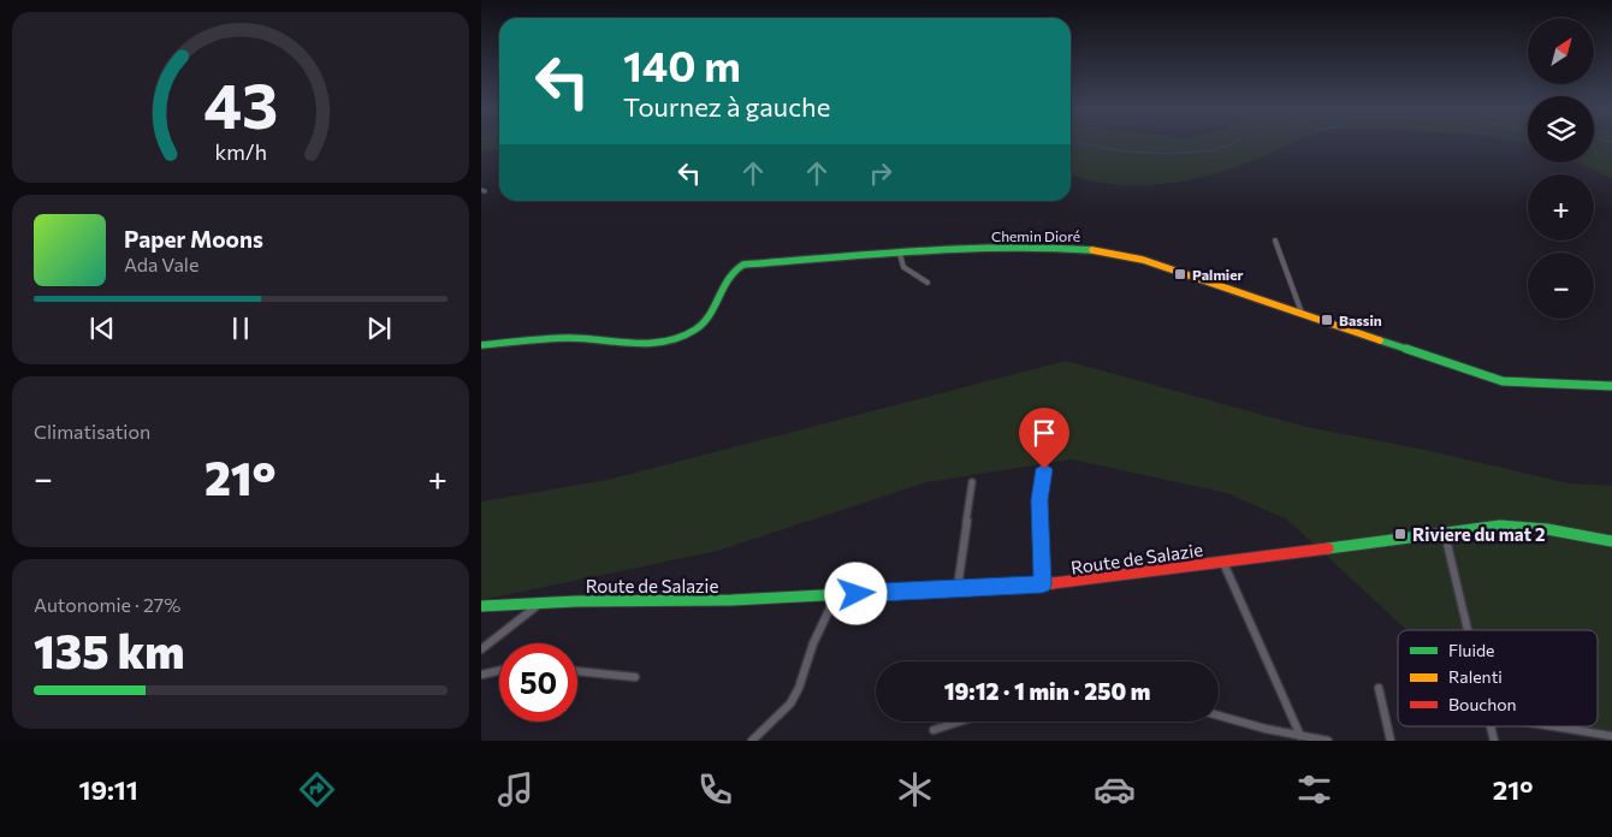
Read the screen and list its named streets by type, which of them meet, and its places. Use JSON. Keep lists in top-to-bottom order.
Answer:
{
  "streets": {
    "street": ["Chemin Dioré", "Route de Salazie"]
  },
  "places": {
    "transit": ["Palmier", "Bassin", "Riviere du mat 2"]
  },
  "legend": ["Fluide", "Ralenti", "Bouchon"],
  "north": "top right",
  "page": {
    "map_buttons": ["+", "−"],
    "turn": ["140 m", "Tournez à gauche"],
    "song": ["Paper Moons", "Ada Vale"],
    "tile": [
      "Climatisation",
      ["Autonomie · 27%", "135 km"]
    ],
    "heat": ["−", "21°", "+"],
    "limit": "50",
    "trip": "19:12 · 1 min · 250 m",
    "tabs": ["19:11", "21°"],
    "gauge": ["43", "km/h"]
  }
}
